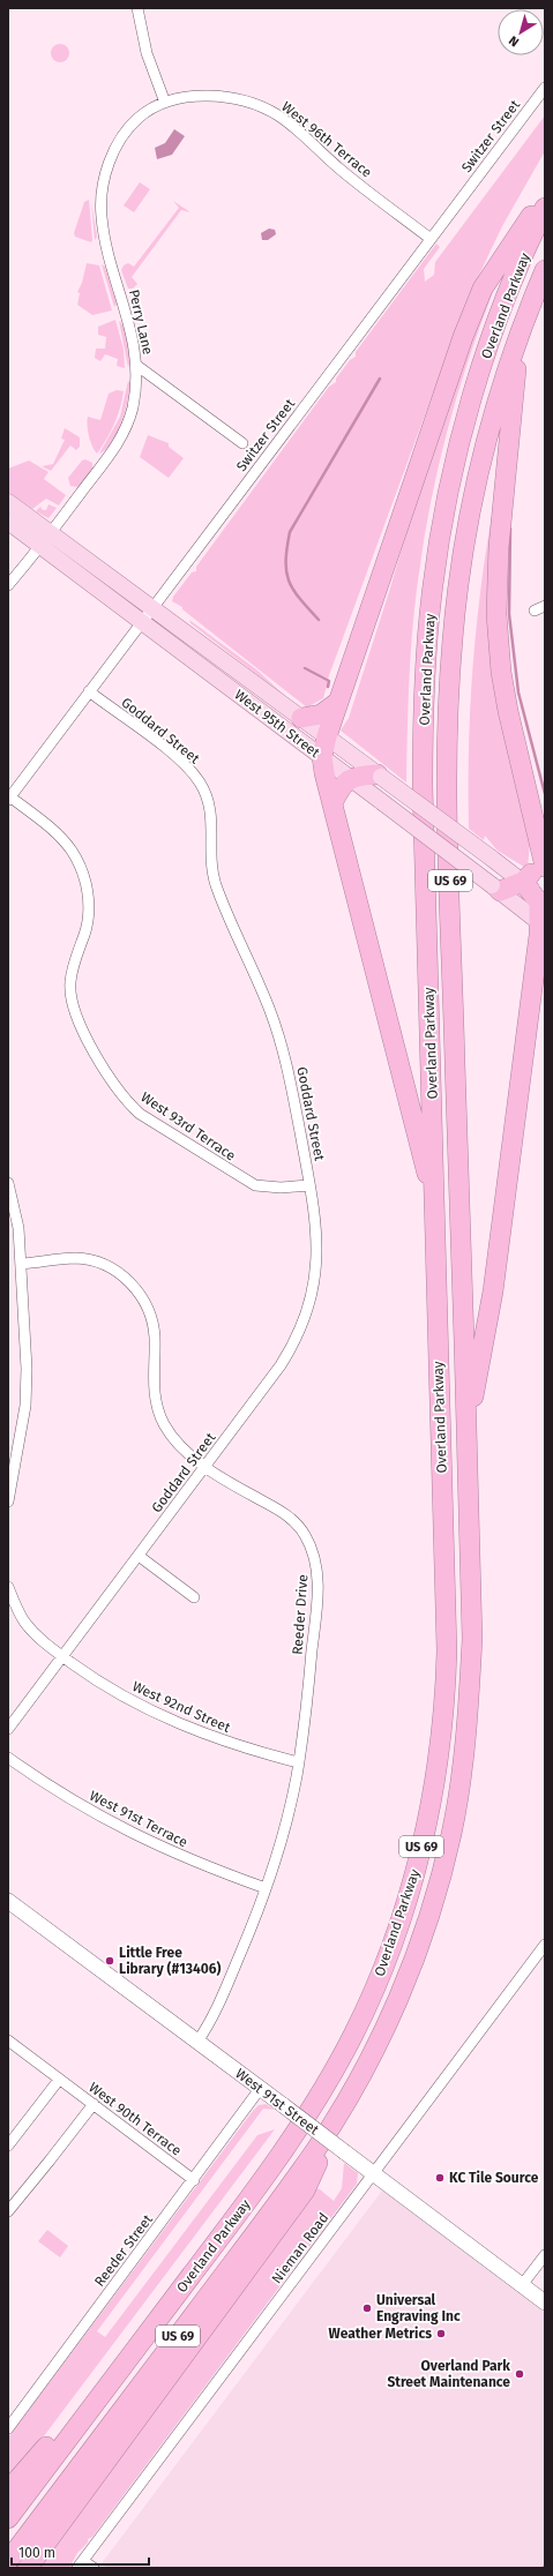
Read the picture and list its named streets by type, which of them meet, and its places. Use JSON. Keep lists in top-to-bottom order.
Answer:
{
  "streets": {
    "highway": ["Overland Parkway", "US 69"],
    "main road": ["West 95th Street"],
    "street": [
      "Switzer Street",
      "West 96th Terrace",
      "Perry Lane",
      "Goddard Street",
      "West 93rd Terrace",
      "Reeder Drive",
      "West 92nd Street",
      "West 91st Terrace",
      "West 91st Street",
      "West 90th Terrace",
      "Nieman Road",
      "Reeder Street"
    ]
  },
  "crossings": [
    ["Switzer Street", "West 96th Terrace"],
    ["Switzer Street", "West 95th Street"],
    ["Switzer Street", "Goddard Street"],
    ["Switzer Street", "West 93rd Terrace"],
    ["West 96th Terrace", "Perry Lane"],
    ["Perry Lane", "West 95th Street"],
    ["Goddard Street", "West 93rd Terrace"],
    ["Goddard Street", "Reeder Drive"],
    ["Goddard Street", "West 92nd Street"],
    ["Reeder Drive", "West 92nd Street"],
    ["Reeder Drive", "West 91st Terrace"],
    ["Reeder Drive", "West 91st Street"],
    ["West 91st Street", "Nieman Road"],
    ["West 91st Street", "Reeder Street"],
    ["West 90th Terrace", "Reeder Street"]
  ],
  "places": [
    "Little Free Library (#13406)",
    "KC Tile Source",
    "Universal Engraving Inc",
    "Weather Metrics",
    "Overland Park Street Maintenance"
  ],
  "scale_bar": "100 m",
  "north": "bottom left"
}
